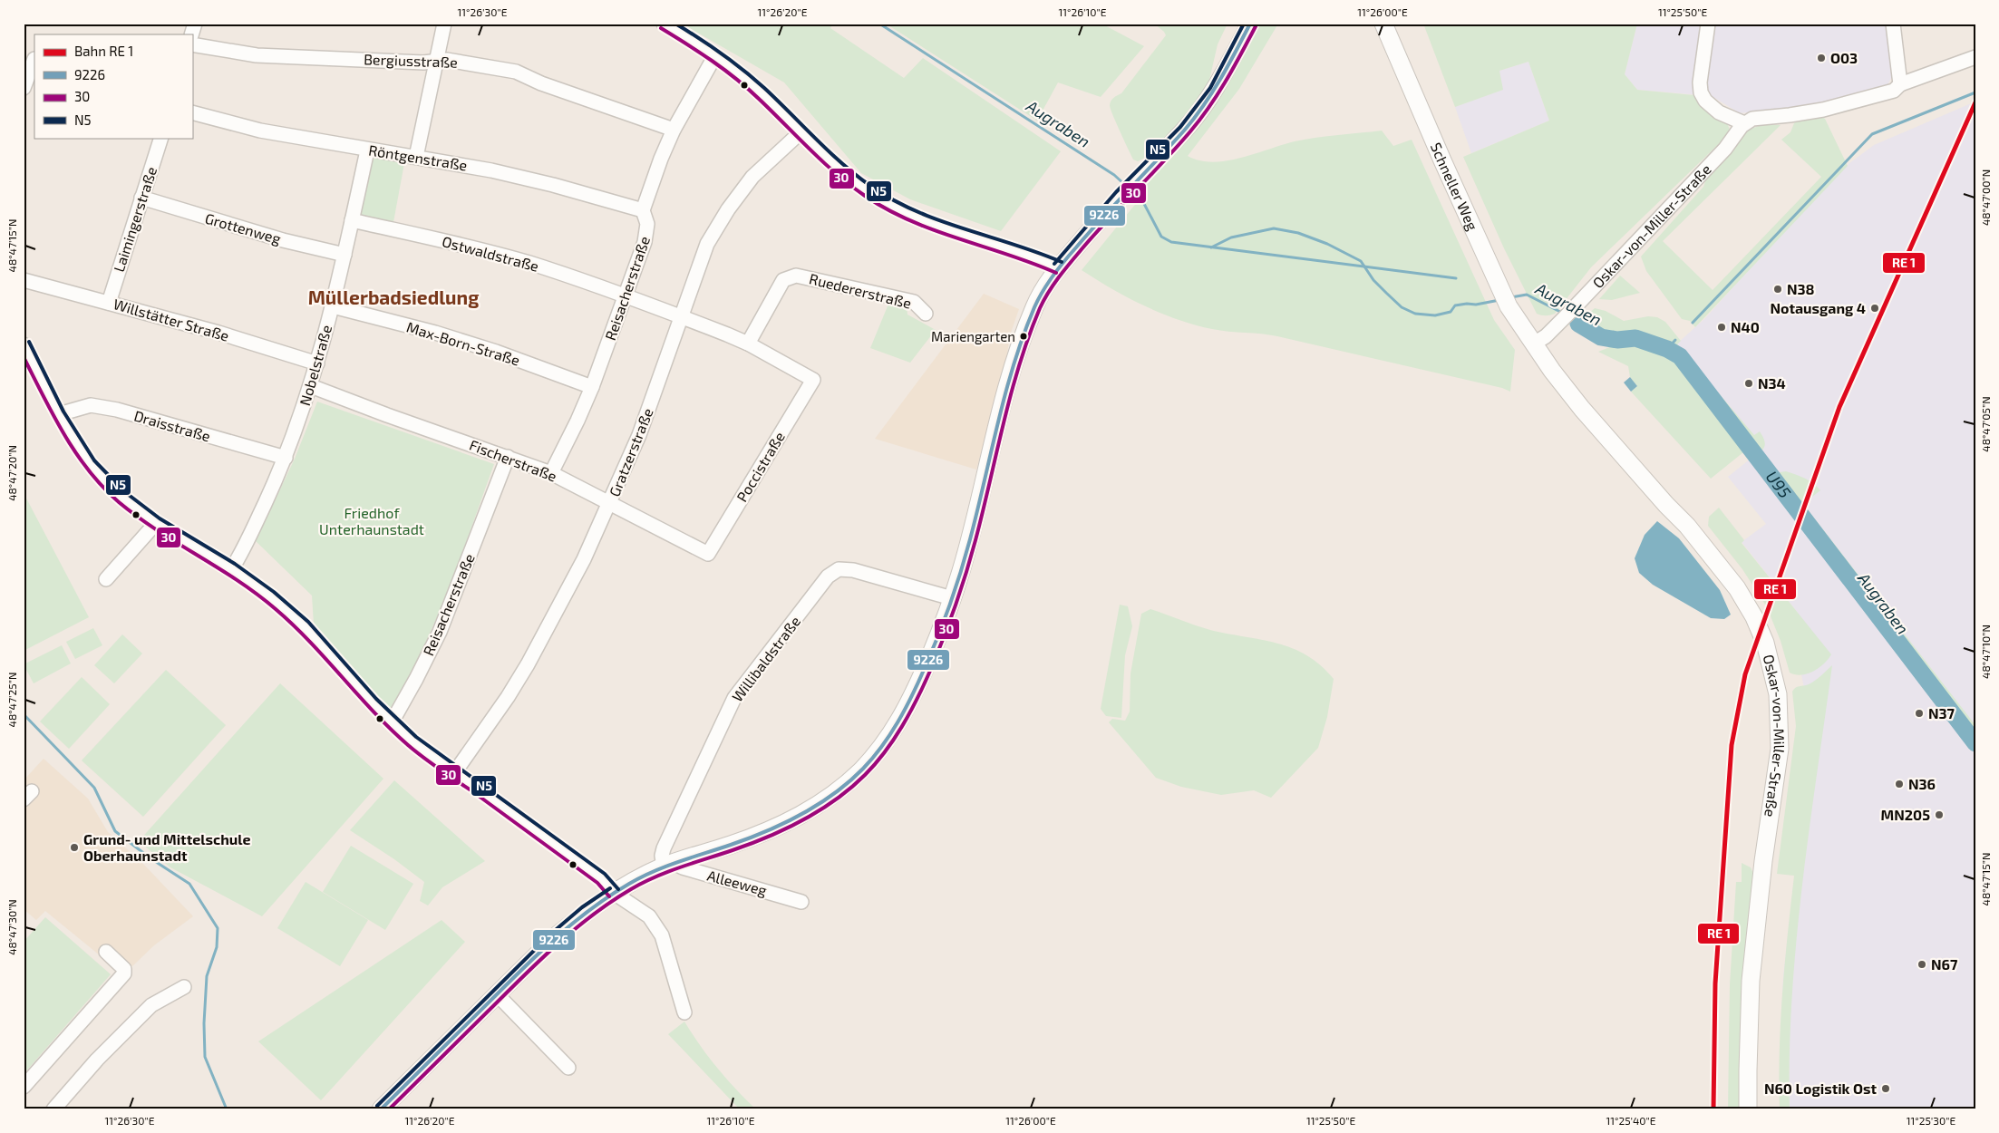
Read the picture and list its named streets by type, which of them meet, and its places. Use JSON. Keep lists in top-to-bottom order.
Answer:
{
  "streets": {
    "main road": ["Schneller Weg", "Oskar-von-Miller-Straße"],
    "street": [
      "Bergiusstraße",
      "Röntgenstraße",
      "Laimingerstraße",
      "Grottenweg",
      "Ostwaldstraße",
      "Reisacherstraße",
      "Ruedererstraße",
      "Willstätter Straße",
      "Max-Born-Straße",
      "Nobelstraße",
      "Draisstraße",
      "Gratzerstraße",
      "Fischerstraße",
      "Poccistraße",
      "Willibaldstraße",
      "Alleeweg"
    ]
  },
  "crossings": [
    ["Bergiusstraße", "Reisacherstraße"],
    ["Röntgenstraße", "Reisacherstraße"],
    ["Röntgenstraße", "Nobelstraße"],
    ["Schneller Weg", "Oskar-von-Miller-Straße"],
    ["Laimingerstraße", "Grottenweg"],
    ["Laimingerstraße", "Willstätter Straße"],
    ["Grottenweg", "Nobelstraße"],
    ["Ostwaldstraße", "Reisacherstraße"],
    ["Ostwaldstraße", "Ruedererstraße"],
    ["Ostwaldstraße", "Nobelstraße"],
    ["Ostwaldstraße", "Gratzerstraße"],
    ["Ostwaldstraße", "Poccistraße"],
    ["Reisacherstraße", "Max-Born-Straße"],
    ["Reisacherstraße", "Fischerstraße"],
    ["Willstätter Straße", "Nobelstraße"],
    ["Max-Born-Straße", "Nobelstraße"],
    ["Nobelstraße", "Draisstraße"],
    ["Nobelstraße", "Fischerstraße"],
    ["Gratzerstraße", "Fischerstraße"],
    ["Fischerstraße", "Poccistraße"],
    ["Willibaldstraße", "Alleeweg"]
  ],
  "districts": ["Müllerbadsiedlung"],
  "water": ["Augraben", "U95"],
  "parks": ["Friedhof Unterhaunstadt"],
  "places": [
    "O03",
    "N38",
    "Notausgang 4",
    "N40",
    "Mariengarten",
    "N34",
    "N37",
    "N36",
    "MN205",
    "Grund- und Mittelschule Oberhaunstadt",
    "N67",
    "N60 Logistik Ost"
  ],
  "lines": ["transit line 9226", "transit line N5", "transit line 30"],
  "legend": [
    "Bahn RE 1",
    "9226",
    "30",
    "N5"
  ],
  "coordinates": [
    "11°26'30\"E",
    "11°26'20\"E",
    "11°26'10\"E",
    "11°26'00\"E",
    "11°25'50\"E",
    "48°47'00\"N",
    "48°47'15\"N",
    "48°47'05\"N",
    "48°47'20\"N",
    "48°47'10\"N",
    "48°47'25\"N",
    "48°47'30\"N",
    "11°25'40\"E",
    "11°25'30\"E"
  ]
}
